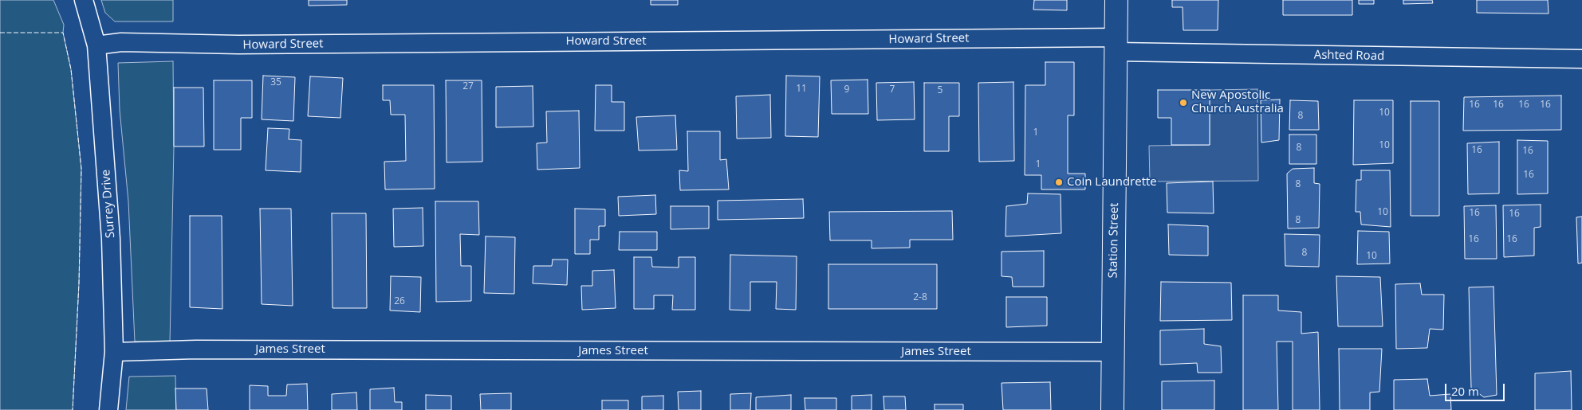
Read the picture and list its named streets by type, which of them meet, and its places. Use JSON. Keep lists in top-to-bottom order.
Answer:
{
  "streets": {
    "main road": ["Station Street"],
    "street": [
      "Howard Street",
      "Ashted Road",
      "Surrey Drive",
      "James Street"
    ]
  },
  "crossings": [
    ["Howard Street", "Ashted Road"],
    ["Howard Street", "Surrey Drive"],
    ["Howard Street", "Station Street"],
    ["Ashted Road", "Station Street"],
    ["Surrey Drive", "James Street"],
    ["Station Street", "James Street"]
  ],
  "places": ["New Apostolic Church Australia", "Coin Laundrette"],
  "house_numbers": [
    "35",
    "27",
    "11",
    "9",
    "7",
    "5",
    "16",
    "16",
    "16",
    "16",
    "10",
    "8",
    "1",
    "10",
    "8",
    "16",
    "16",
    "1",
    "16",
    "8",
    "10",
    "16",
    "16",
    "8",
    "16",
    "16",
    "8",
    "10",
    "2-8",
    "26"
  ],
  "scale_bar": "20 m"
}
